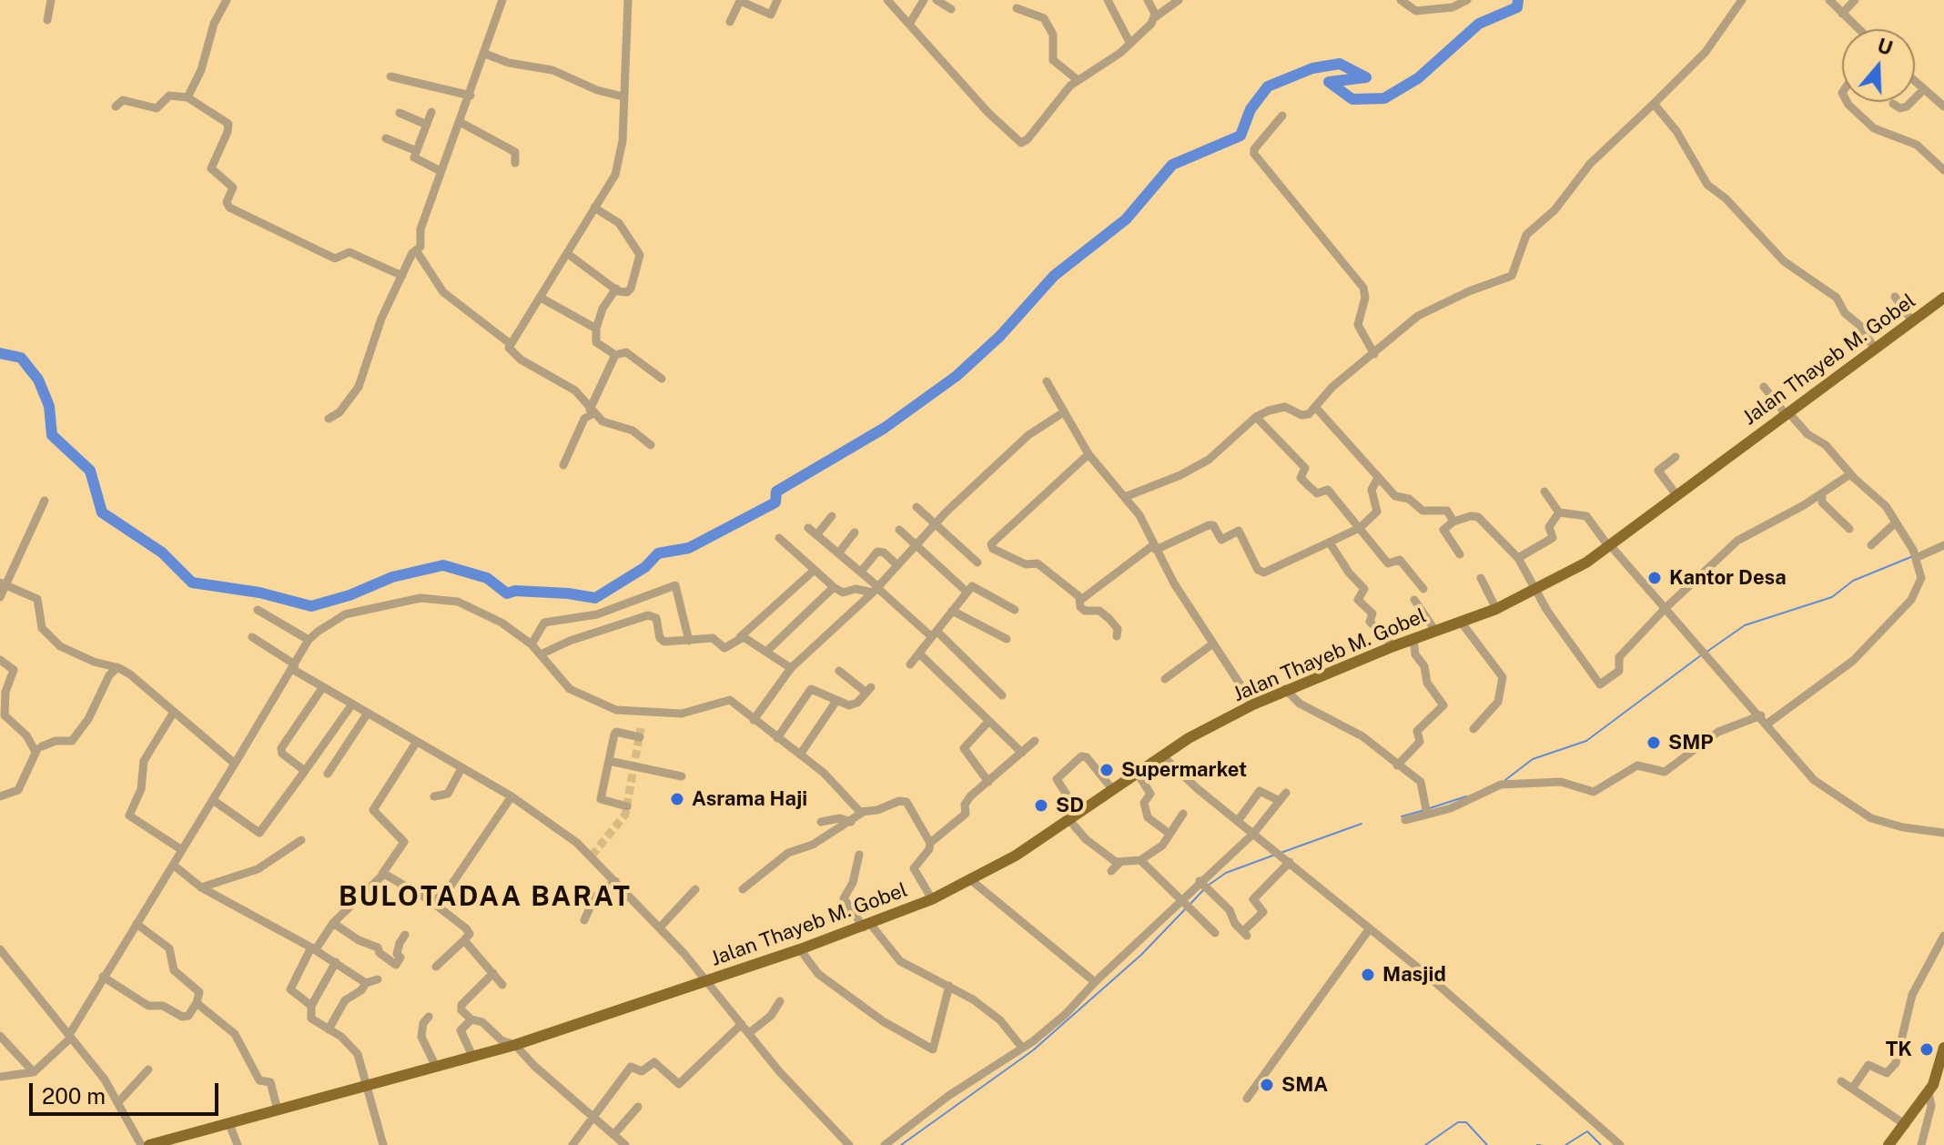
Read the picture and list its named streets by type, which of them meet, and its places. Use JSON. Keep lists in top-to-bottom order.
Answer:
{
  "streets": {
    "main road": ["Jalan Thayeb M. Gobel"]
  },
  "districts": ["BULOTADAA BARAT"],
  "places": [
    "Kantor Desa",
    "SMP",
    "Supermarket",
    "Asrama Haji",
    "SD",
    "Masjid",
    "TK",
    "SMA"
  ],
  "scale_bar": "200 m",
  "north": "top"
}
